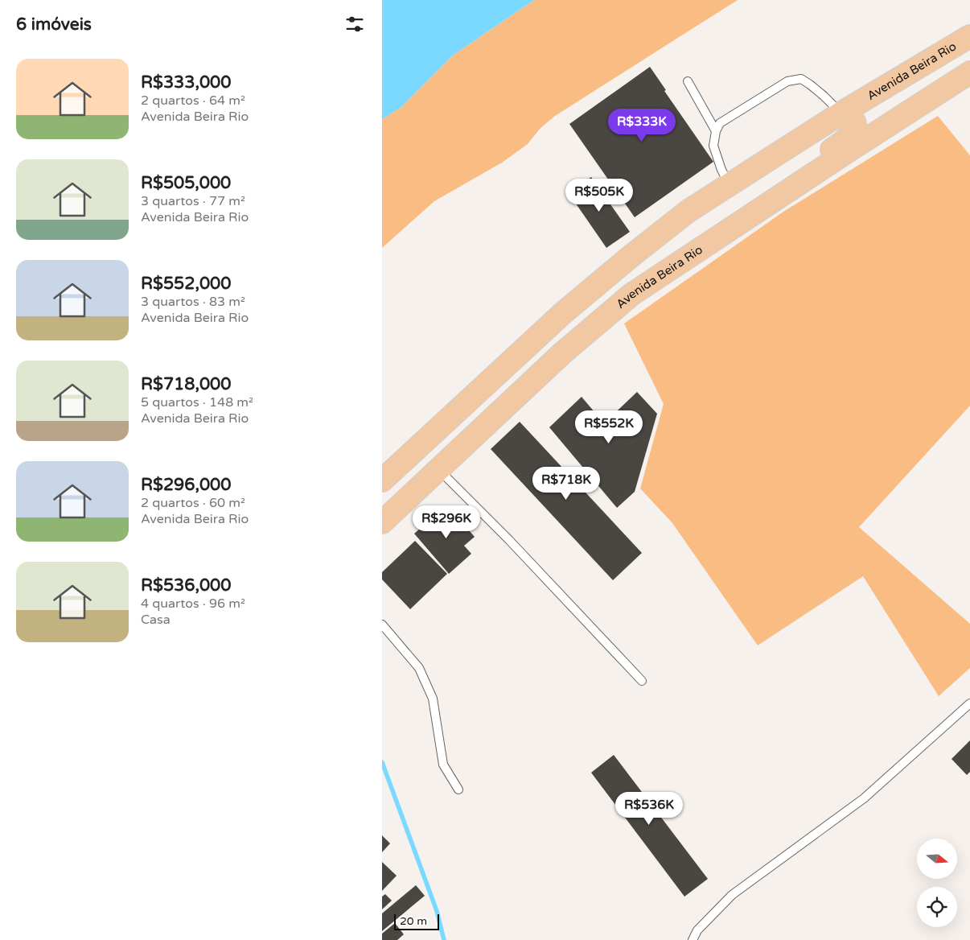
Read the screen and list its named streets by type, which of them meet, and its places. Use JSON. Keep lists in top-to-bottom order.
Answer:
{
  "streets": {
    "main road": ["Avenida Beira Rio"]
  },
  "scale_bar": "20 m",
  "north": "right",
  "page": {
    "heading": "6 imóveis",
    "list": [
      {
        "name": "R$333,000",
        "note": "2 quartos · 64 m² · Avenida Beira Rio"
      },
      {
        "name": "R$505,000",
        "note": "3 quartos · 77 m² · Avenida Beira Rio"
      },
      {
        "name": "R$552,000",
        "note": "3 quartos · 83 m² · Avenida Beira Rio"
      },
      {
        "name": "R$718,000",
        "note": "5 quartos · 148 m² · Avenida Beira Rio"
      },
      {
        "name": "R$296,000",
        "note": "2 quartos · 60 m² · Avenida Beira Rio"
      },
      {
        "name": "R$536,000",
        "note": "4 quartos · 96 m² · Casa"
      }
    ],
    "price": [
      "R$333K",
      "R$505K",
      "R$552K",
      "R$718K",
      "R$296K",
      "R$536K"
    ],
    "scale": "20 m"
  }
}
